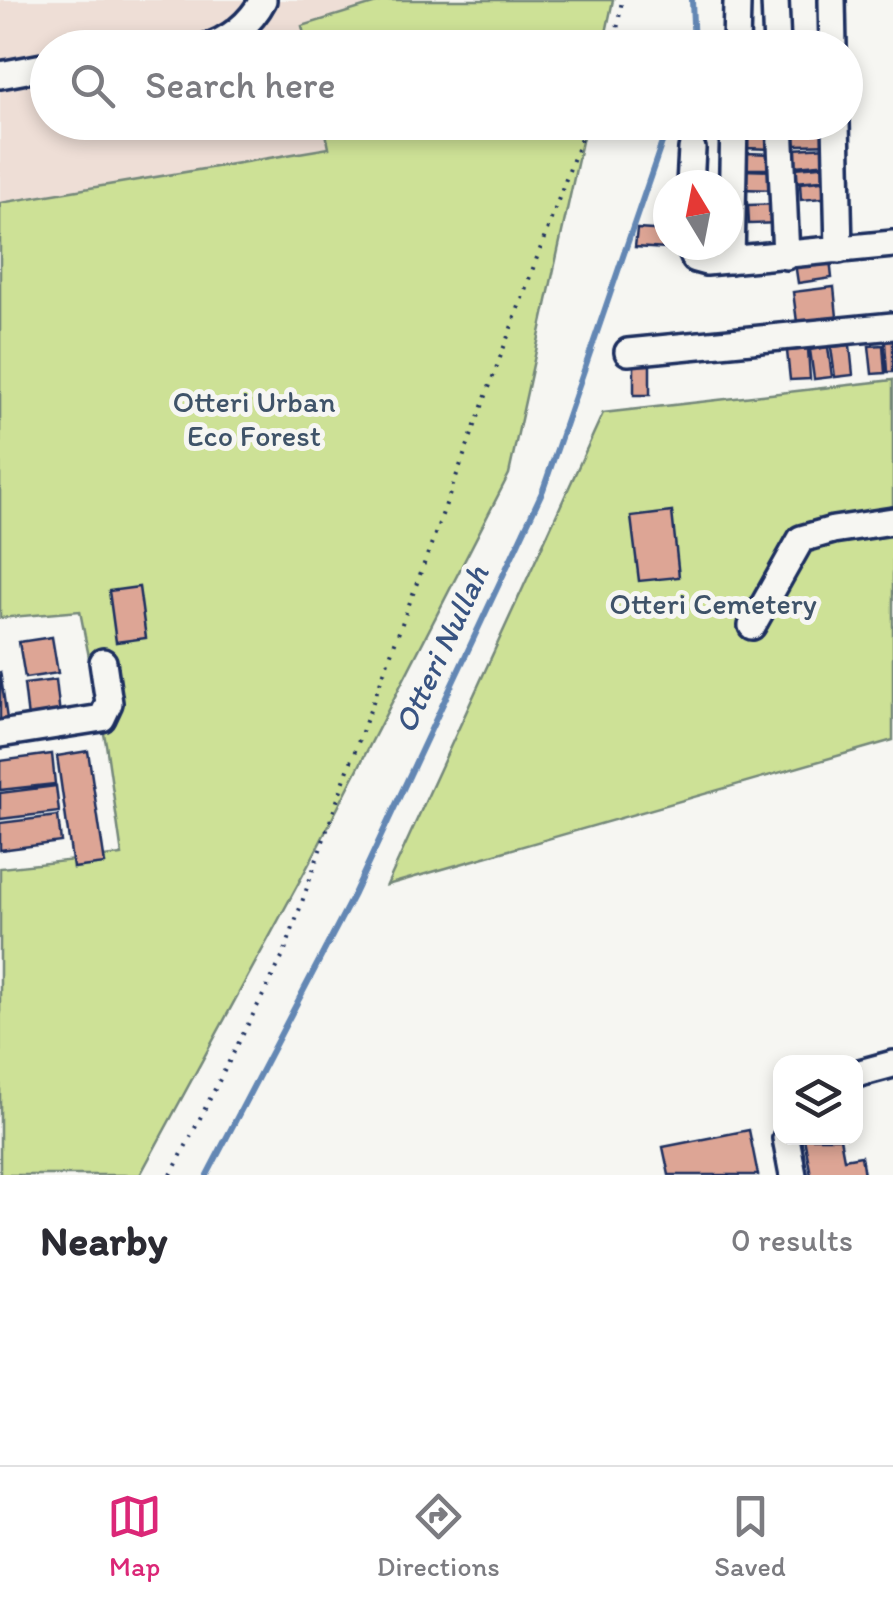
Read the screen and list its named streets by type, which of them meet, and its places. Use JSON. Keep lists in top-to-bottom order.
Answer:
{
  "water": ["Otteri Nullah"],
  "parks": ["Otteri Urban Eco Forest", "Otteri Cemetery"],
  "north": "top",
  "page": {
    "search": "Search here",
    "heading": ["Nearby", "0 results"],
    "nav": ["Map", "Directions", "Saved"]
  }
}
